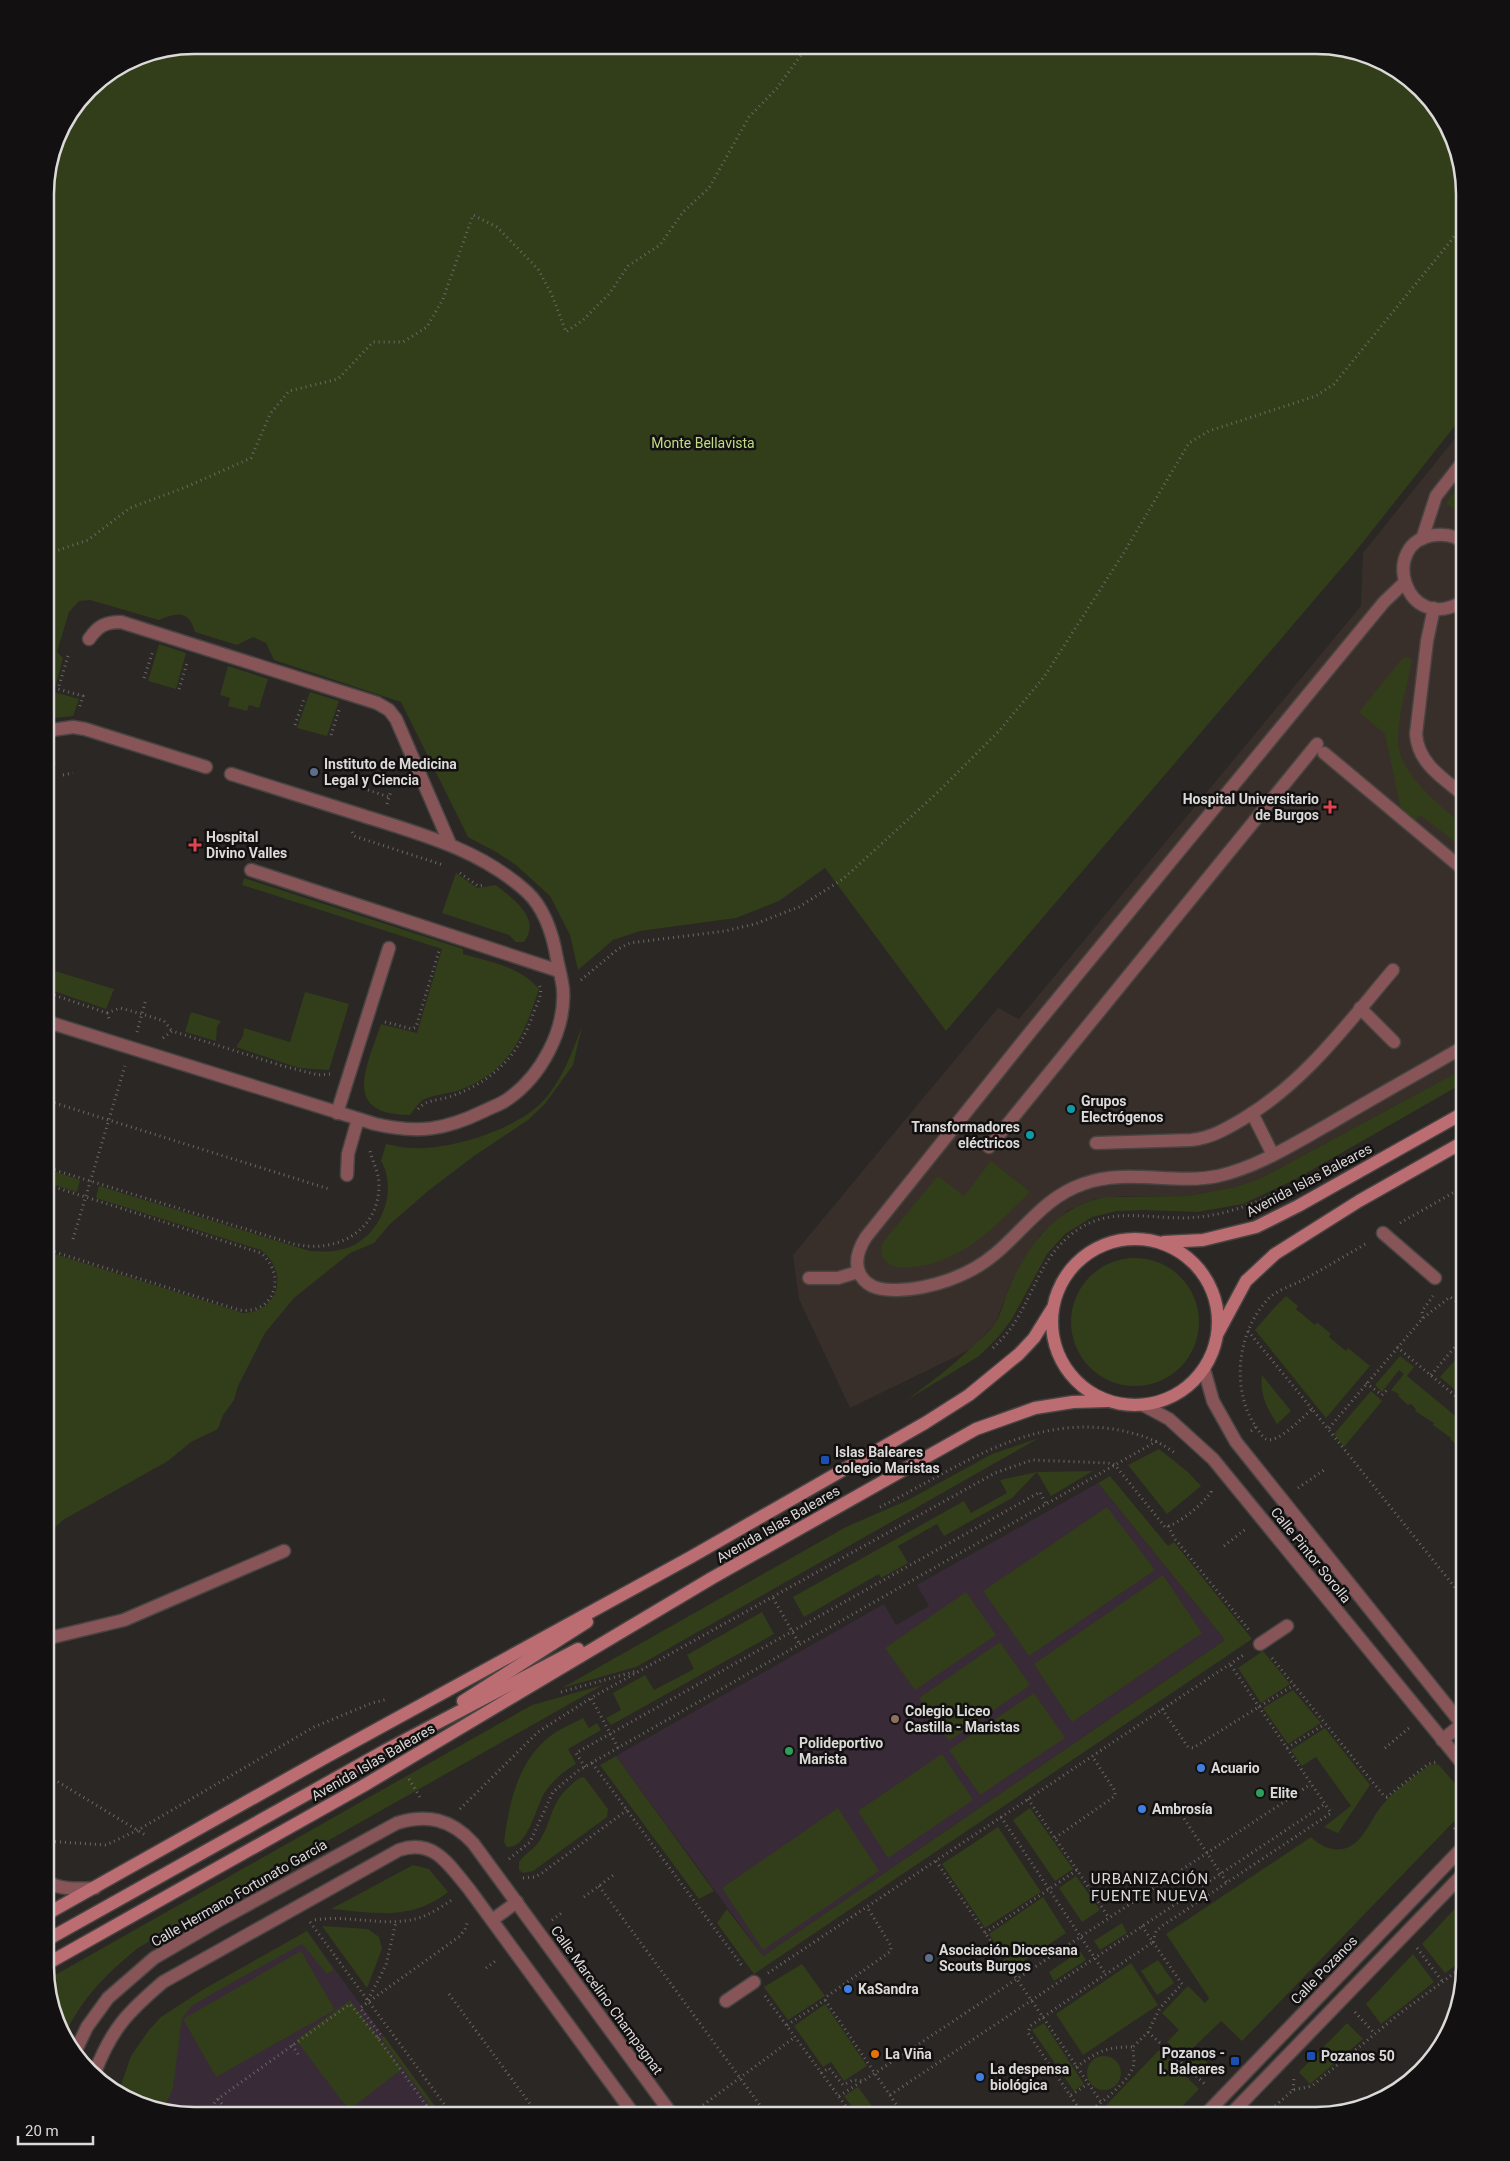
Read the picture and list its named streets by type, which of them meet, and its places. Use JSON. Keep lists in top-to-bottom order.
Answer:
{
  "streets": {
    "main road": ["Avenida Islas Baleares"],
    "street": [
      "Calle Pintor Sorolla",
      "Calle Hermano Fortunato García",
      "Calle Pozanos",
      "Calle Marcelino Champagnat"
    ]
  },
  "crossings": [
    ["Avenida Islas Baleares", "Calle Pintor Sorolla"],
    ["Calle Hermano Fortunato García", "Calle Marcelino Champagnat"]
  ],
  "districts": ["URBANIZACIÓN FUENTE NUEVA"],
  "parks": ["Monte Bellavista"],
  "places": {
    "other": [
      "Instituto de Medicina Legal y Ciencia",
      "Grupos Electrógenos",
      "Transformadores eléctricos",
      "Colegio Liceo Castilla - Maristas",
      "Polideportivo Marista",
      "Acuario",
      "Elite",
      "Ambrosía",
      "Asociación Diocesana Scouts Burgos",
      "KaSandra",
      "La Viña",
      "La despensa biológica"
    ],
    "health": ["Hospital Universitario de Burgos", "Hospital Divino Valles"],
    "transit": ["Islas Baleares colegio Maristas", "Pozanos 50", "Pozanos - I. Baleares"]
  },
  "scale_bar": "20 m"
}
